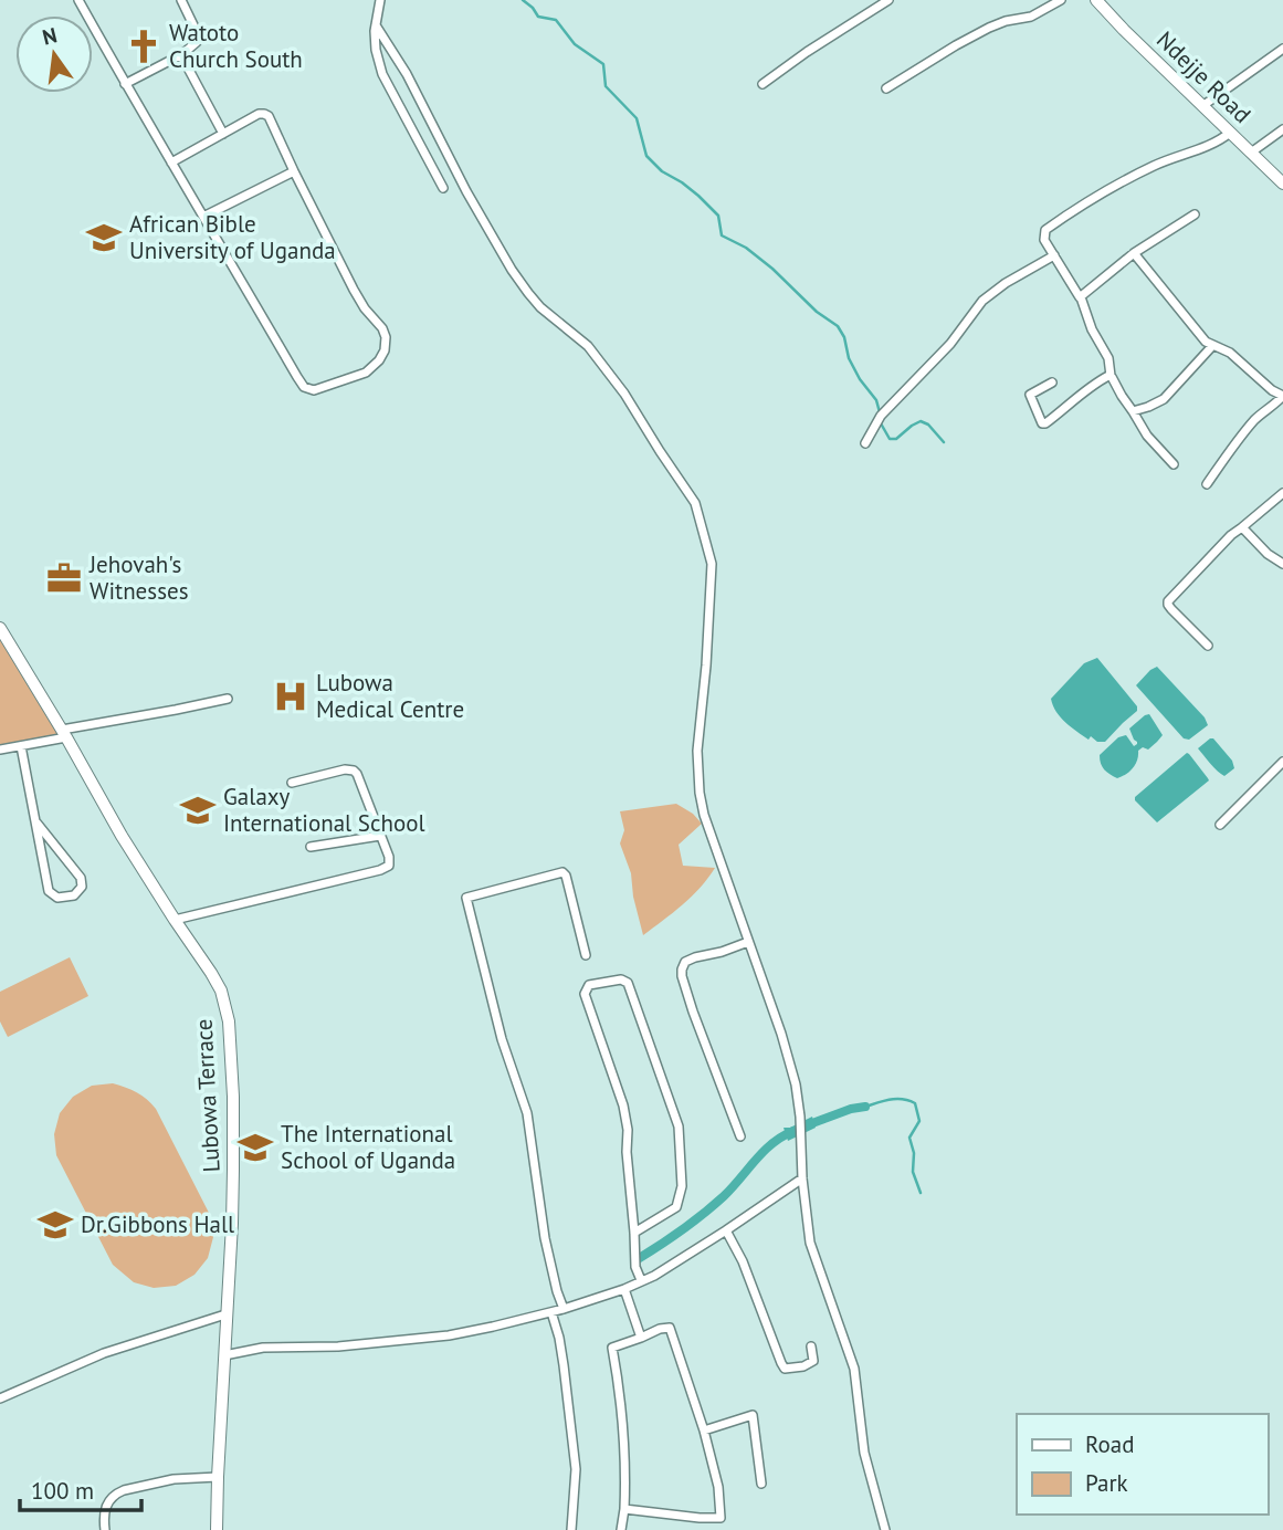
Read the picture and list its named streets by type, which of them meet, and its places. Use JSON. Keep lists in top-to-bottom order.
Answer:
{
  "streets": {
    "street": ["Ndejje Road", "Lubowa Terrace"]
  },
  "places": {
    "church": ["Watoto Church South"],
    "school or university": [
      "African Bible University of Uganda",
      "Galaxy International School",
      "The International School of Uganda",
      "Dr.Gibbons Hall"
    ],
    "office": ["Jehovah's Witnesses"],
    "hospital": ["Lubowa Medical Centre"]
  },
  "legend": ["Road", "Park"],
  "scale_bar": "100 m",
  "north": "top"
}
